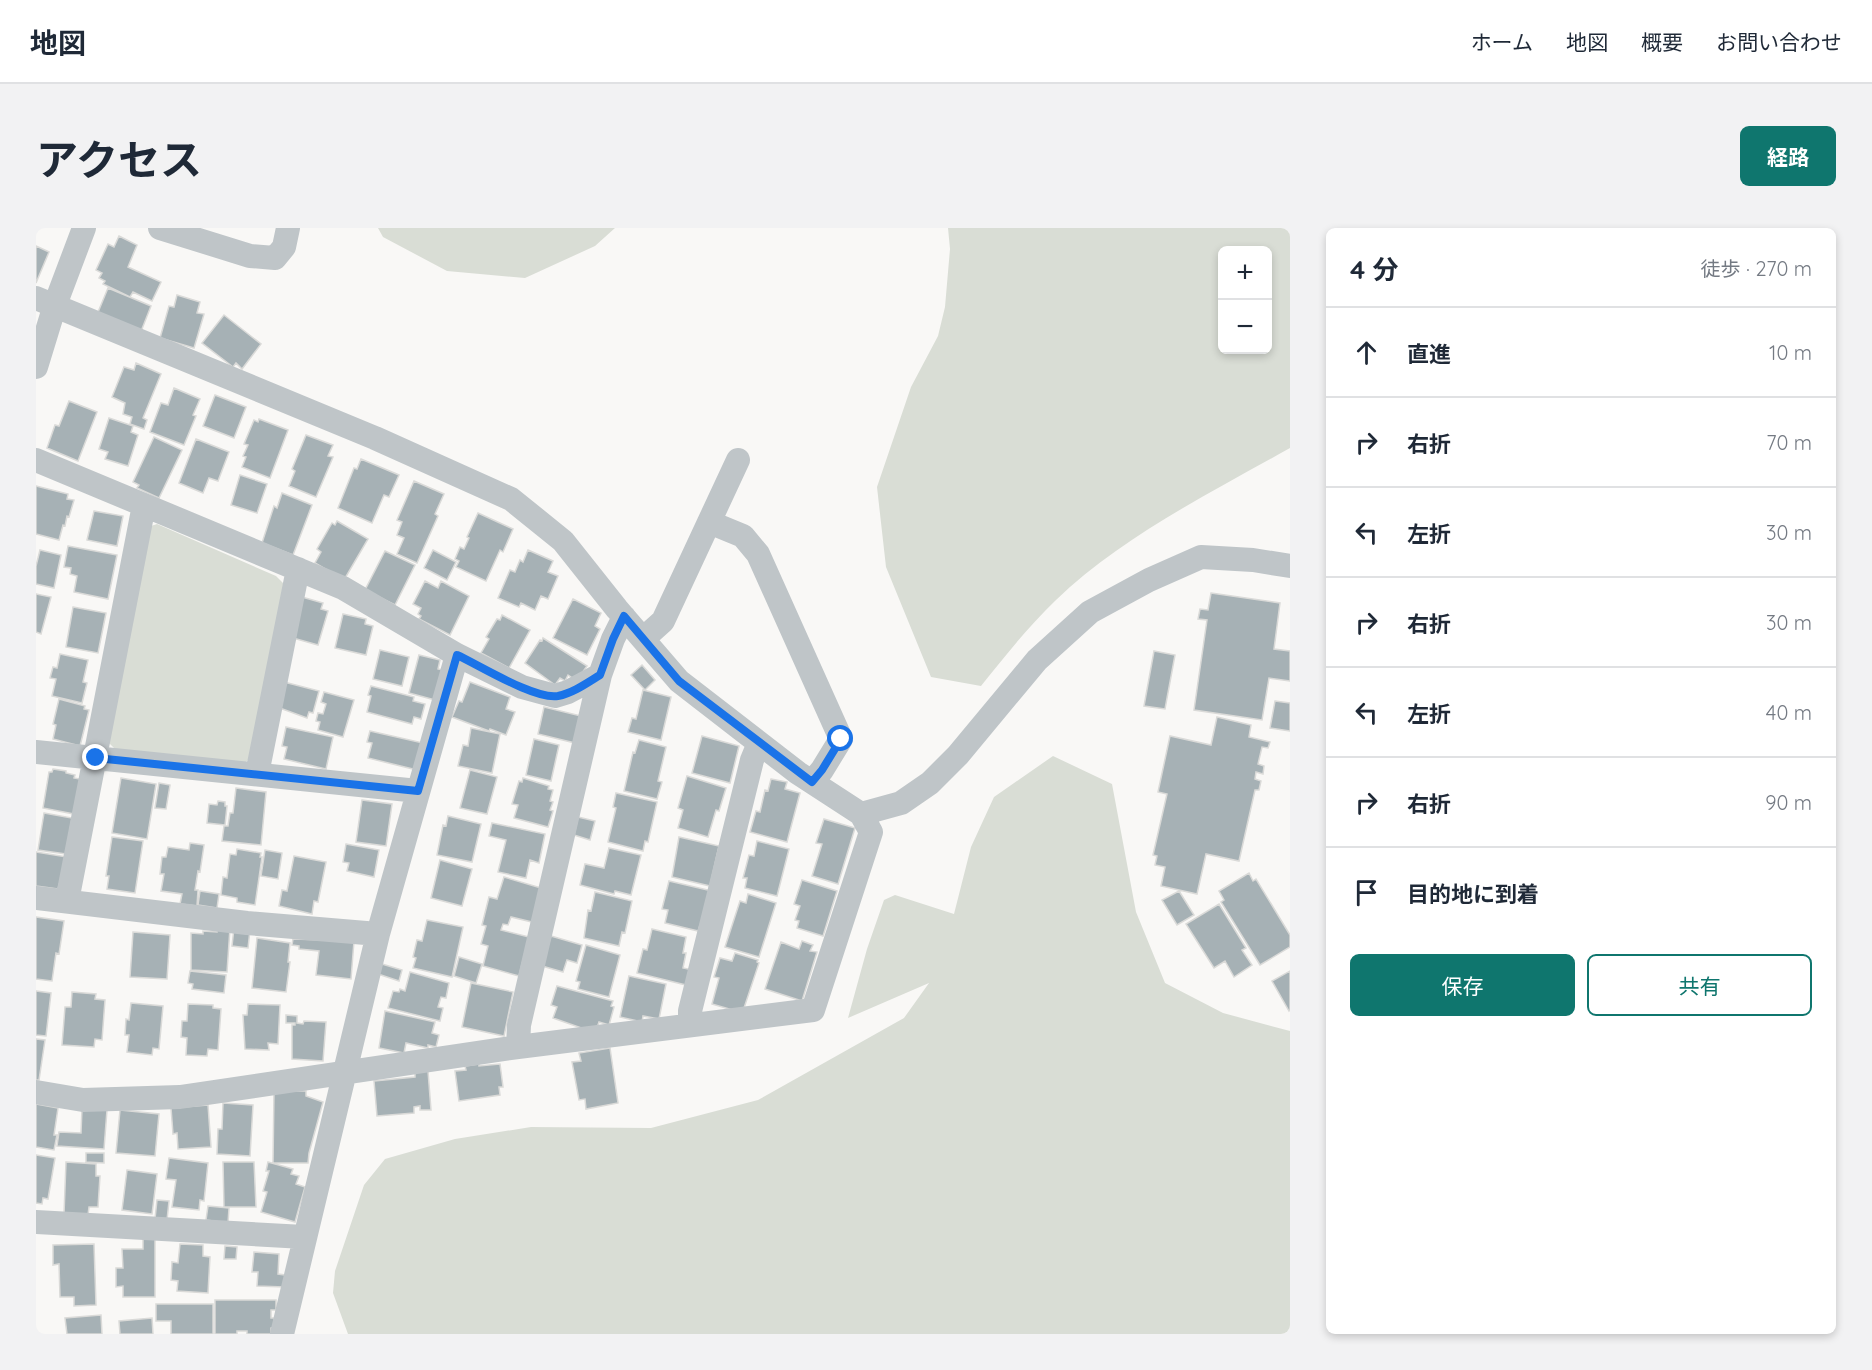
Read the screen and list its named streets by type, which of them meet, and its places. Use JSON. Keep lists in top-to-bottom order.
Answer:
{
  "page": {
    "header": "地図",
    "nav": [
      "ホーム",
      "地図",
      "概要",
      "お問い合わせ"
    ],
    "title": "アクセス",
    "buttons": [
      "経路",
      ["保存", "共有"]
    ],
    "heading": ["4 分", "徒歩 · 270 m"],
    "map_buttons": ["+", "−"],
    "list": [
      ["直進", "10 m"],
      ["右折", "70 m"],
      ["左折", "30 m"],
      ["右折", "30 m"],
      ["左折", "40 m"],
      ["右折", "90 m"],
      "目的地に到着"
    ]
  }
}
